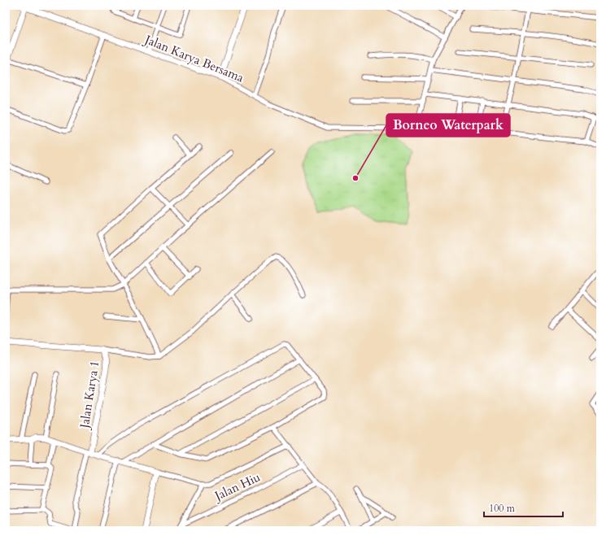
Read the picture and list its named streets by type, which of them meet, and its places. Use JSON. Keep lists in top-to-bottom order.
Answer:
{
  "streets": {
    "street": ["Jalan Karya Bersama", "Jalan Karya 1", "Jalan Hiu"]
  },
  "places": ["Borneo Waterpark"],
  "scale_bar": "100 m"
}
